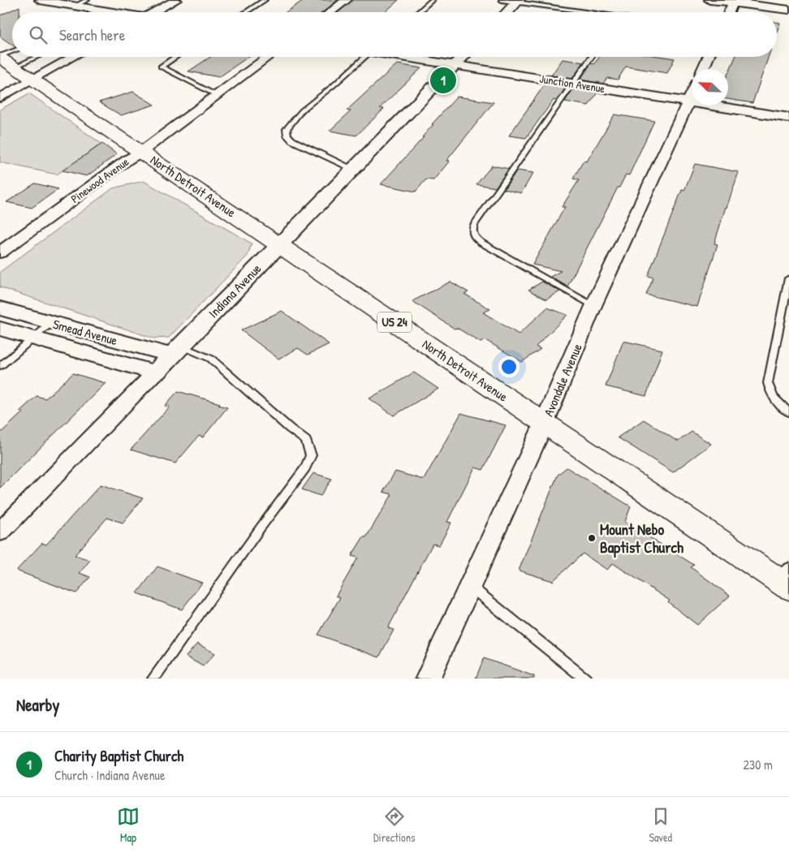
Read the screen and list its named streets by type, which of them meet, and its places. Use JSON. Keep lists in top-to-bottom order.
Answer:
{
  "streets": {
    "main road": ["North Detroit Avenue", "US 24"],
    "street": [
      "Junction Avenue",
      "Pinewood Avenue",
      "Indiana Avenue",
      "Smead Avenue",
      "Avondale Avenue"
    ]
  },
  "crossings": [
    ["Junction Avenue", "Indiana Avenue"],
    ["Junction Avenue", "Avondale Avenue"],
    ["Pinewood Avenue", "North Detroit Avenue"],
    ["North Detroit Avenue", "Indiana Avenue"],
    ["North Detroit Avenue", "Avondale Avenue"],
    ["Indiana Avenue", "Smead Avenue"]
  ],
  "places": ["Mount Nebo Baptist Church"],
  "north": "top left",
  "page": {
    "search": "Search here",
    "pins": "1",
    "heading": "Nearby",
    "list": [
      {
        "mark": "1",
        "name": "Charity Baptist Church",
        "note": "Church · Indiana Avenue",
        "value": "230 m"
      }
    ],
    "nav": ["Map", "Directions", "Saved"]
  }
}
